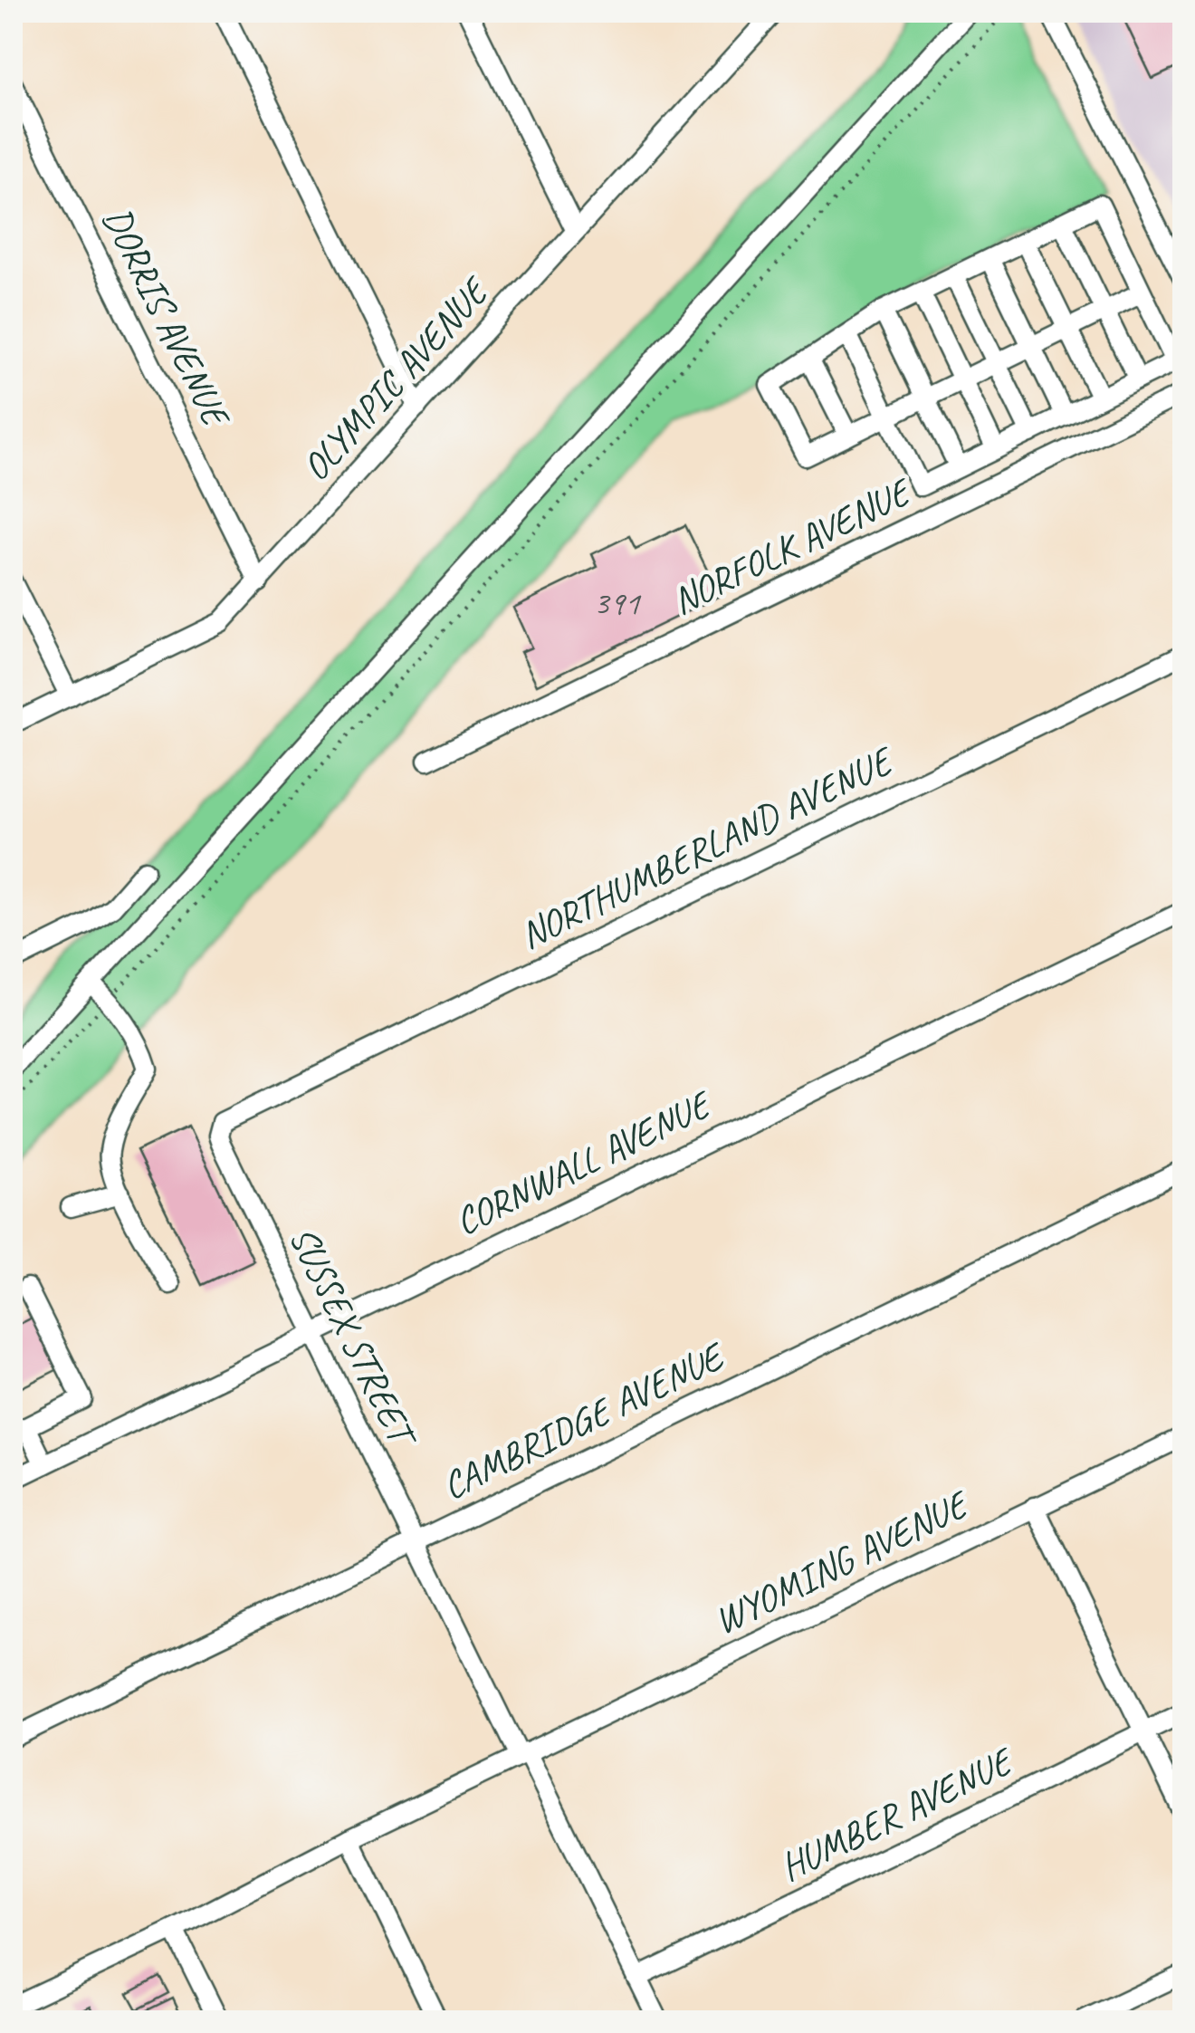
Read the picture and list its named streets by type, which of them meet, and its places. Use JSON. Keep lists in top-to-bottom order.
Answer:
{
  "streets": {
    "street": [
      "DORRIS AVENUE",
      "OLYMPIC AVENUE",
      "NORFOLK AVENUE",
      "NORTHUMBERLAND AVENUE",
      "CORNWALL AVENUE",
      "SUSSEX STREET",
      "CAMBRIDGE AVENUE",
      "WYOMING AVENUE",
      "HUMBER AVENUE"
    ]
  },
  "crossings": [
    ["DORRIS AVENUE", "OLYMPIC AVENUE"],
    ["NORTHUMBERLAND AVENUE", "SUSSEX STREET"],
    ["CORNWALL AVENUE", "SUSSEX STREET"],
    ["SUSSEX STREET", "CAMBRIDGE AVENUE"],
    ["SUSSEX STREET", "WYOMING AVENUE"],
    ["SUSSEX STREET", "HUMBER AVENUE"]
  ],
  "house_numbers": ["391"]
}
